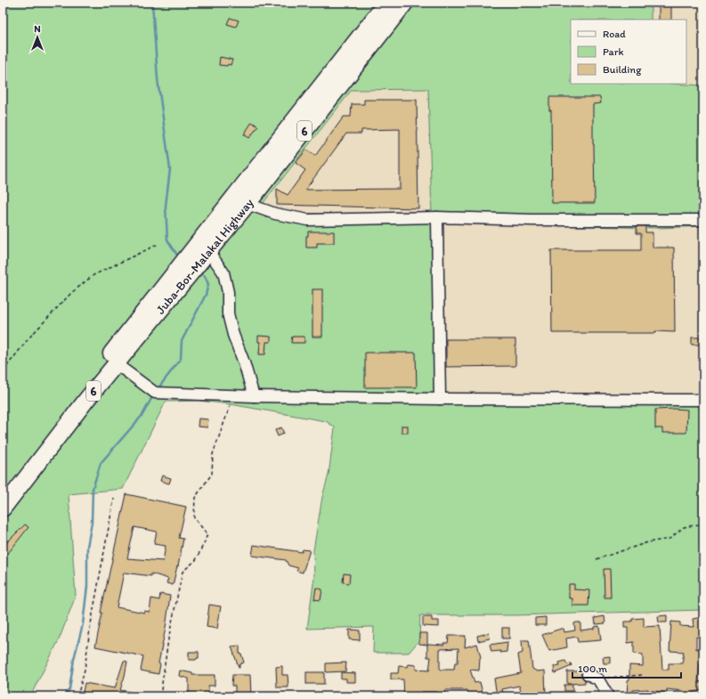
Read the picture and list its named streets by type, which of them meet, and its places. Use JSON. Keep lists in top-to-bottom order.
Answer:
{
  "streets": {
    "highway": ["6", "Juba-Bor-Malakal Highway"]
  },
  "legend": ["Road", "Park", "Building"],
  "scale_bar": "100 m",
  "north": "top"
}
